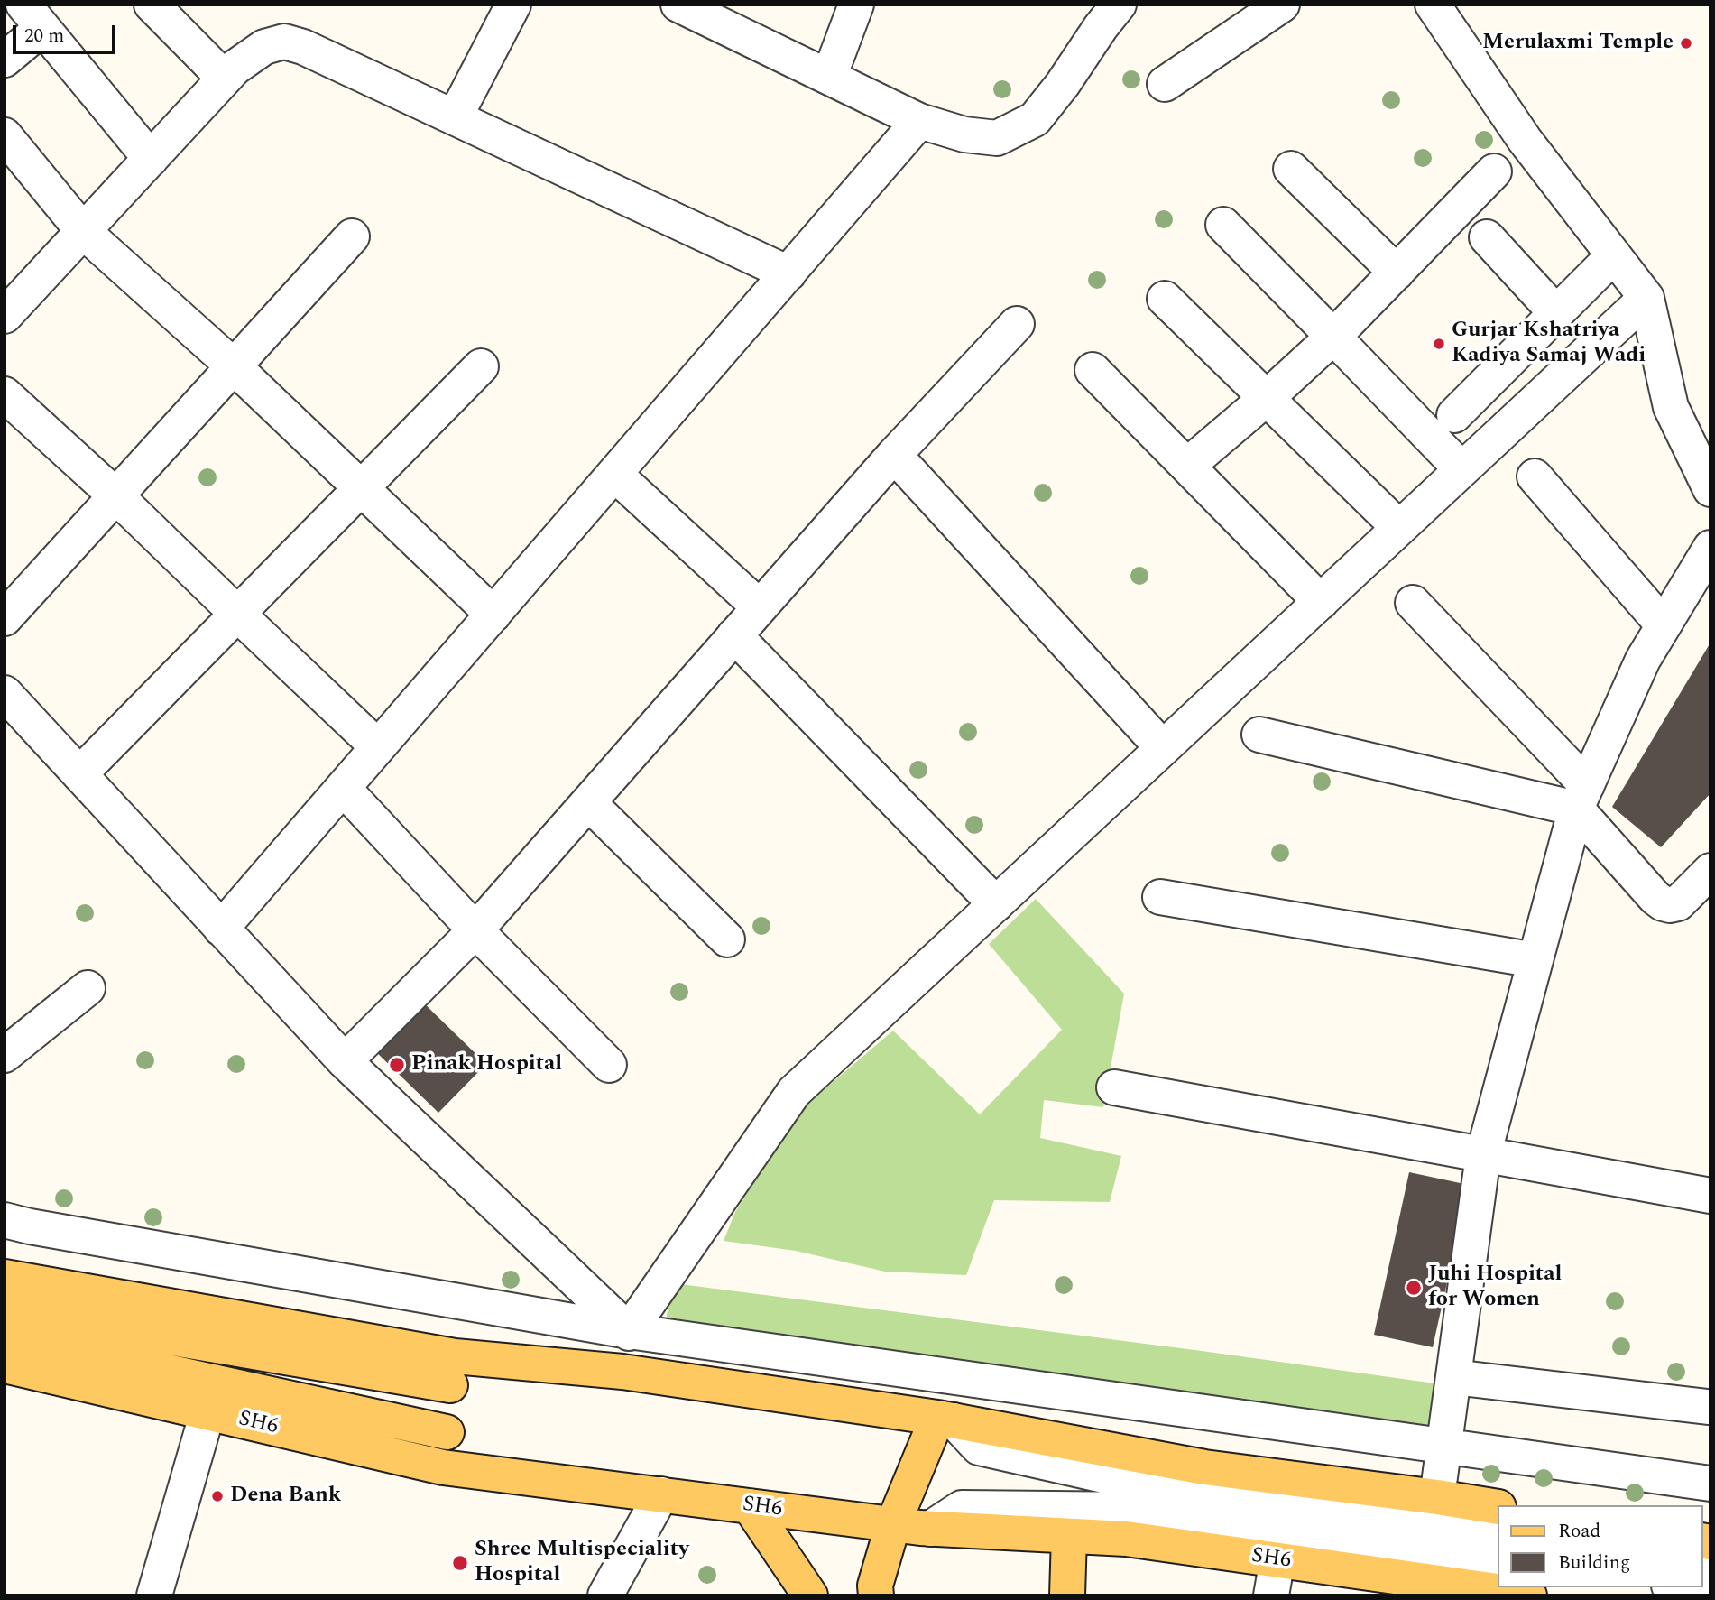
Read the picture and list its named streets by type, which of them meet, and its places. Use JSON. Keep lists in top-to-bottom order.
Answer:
{
  "streets": {
    "main road": ["SH6"]
  },
  "places": [
    "Merulaxmi Temple",
    "Gurjar Kshatriya Kadiya Samaj Wadi",
    "Pinak Hospital",
    "Juhi Hospital for Women",
    "Dena Bank",
    "Shree Multispeciality Hospital"
  ],
  "legend": ["Road", "Building"],
  "scale_bar": "20 m"
}
